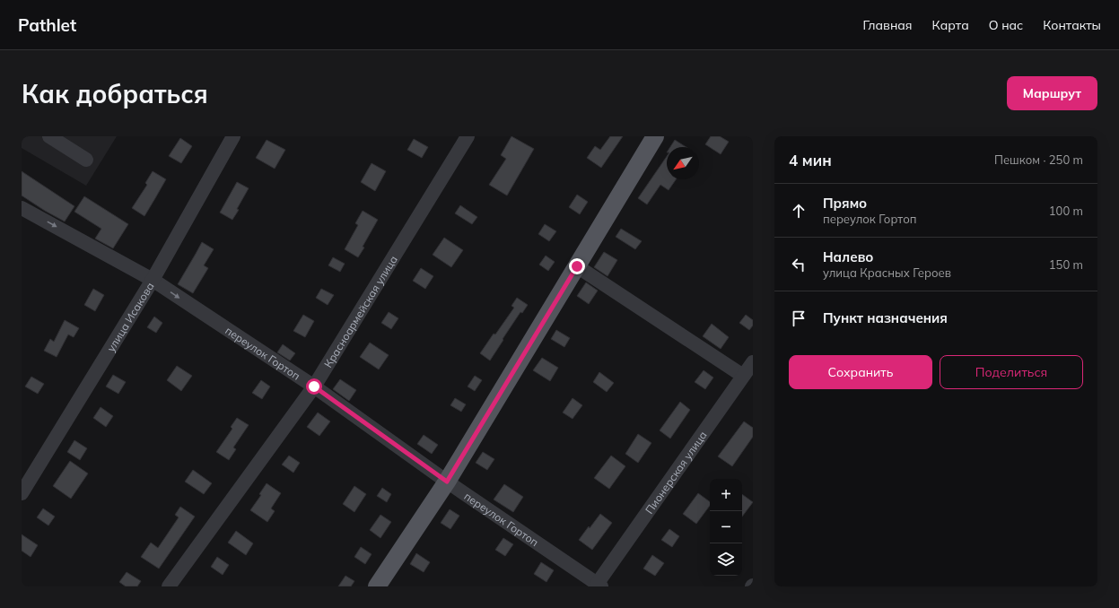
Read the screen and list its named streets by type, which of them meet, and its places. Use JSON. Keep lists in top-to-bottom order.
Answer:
{
  "streets": {
    "street": [
      "Красноармейская улица",
      "улица Исакова",
      "переулок Гортоп",
      "Пионерская улица"
    ]
  },
  "crossings": [
    ["Красноармейская улица", "переулок Гортоп"],
    ["улица Исакова", "переулок Гортоп"],
    ["переулок Гортоп", "Пионерская улица"]
  ],
  "one_way": ["переулок Гортоп"],
  "north": "bottom left",
  "page": {
    "header": "Pathlet",
    "nav": [
      "Главная",
      "Карта",
      "О нас",
      "Контакты"
    ],
    "buttons": [
      "Маршрут",
      ["Сохранить", "Поделиться"]
    ],
    "title": "Как добраться",
    "heading": ["4 мин", "Пешком · 250 m"],
    "list": [
      ["Прямо", "переулок Гортоп", "100 m"],
      ["Налево", "улица Красных Героев", "150 m"],
      "Пункт назначения"
    ],
    "map_buttons": ["+", "−"]
  }
}
